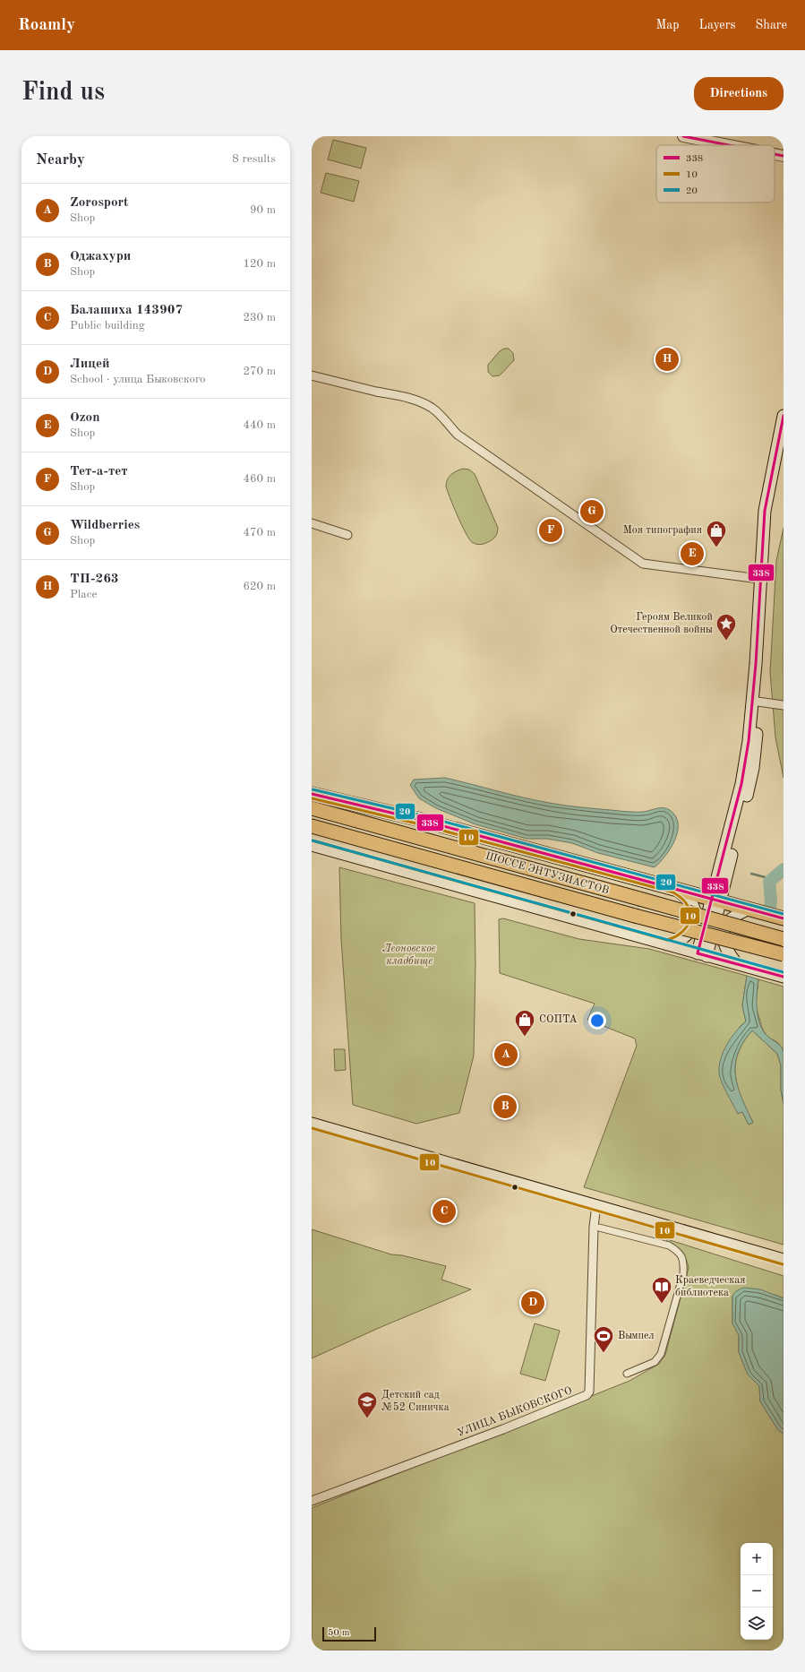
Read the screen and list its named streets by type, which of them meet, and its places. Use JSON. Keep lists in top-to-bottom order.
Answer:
{
  "streets": {
    "main road": ["ШОССЕ ЭНТУЗИАСТОВ"],
    "street": ["УЛИЦА БЫКОВСКОГО"]
  },
  "parks": ["Леоновское кладбище"],
  "places": {
    "shop": ["Моя типография", "СОПТА"],
    "place": ["Героям Великой Отечественной войны"],
    "library": ["Краеведческая библиотека"],
    "sports": ["Вымпел"],
    "school or university": ["Детский сад №52 Синичка"]
  },
  "lines": ["transit line 338", "transit line 20", "transit line 10"],
  "legend": ["338", "10", "20"],
  "scale_bar": "50 m",
  "page": {
    "header": "Roamly",
    "nav": ["Map", "Layers", "Share"],
    "buttons": "Directions",
    "title": "Find us",
    "heading": ["Nearby", "8 results"],
    "list": [
      {
        "mark": "A",
        "name": "Zorosport",
        "note": "Shop",
        "value": "90 m"
      },
      {
        "mark": "B",
        "name": "Оджахури",
        "note": "Shop",
        "value": "120 m"
      },
      {
        "mark": "C",
        "name": "Балашиха 143907",
        "note": "Public building",
        "value": "230 m"
      },
      {
        "mark": "D",
        "name": "Лицей",
        "note": "School · улица Быковского",
        "value": "270 m"
      },
      {
        "mark": "E",
        "name": "Ozon",
        "note": "Shop",
        "value": "440 m"
      },
      {
        "mark": "F",
        "name": "Тет-а-тет",
        "note": "Shop",
        "value": "460 m"
      },
      {
        "mark": "G",
        "name": "Wildberries",
        "note": "Shop",
        "value": "470 m"
      },
      {
        "mark": "H",
        "name": "ТП-263",
        "note": "Place",
        "value": "620 m"
      }
    ],
    "pins": [
      "H",
      "G",
      "F",
      "E",
      "A",
      "B",
      "C",
      "D"
    ],
    "map_buttons": ["+", "−"],
    "scale": "50 m"
  }
}
